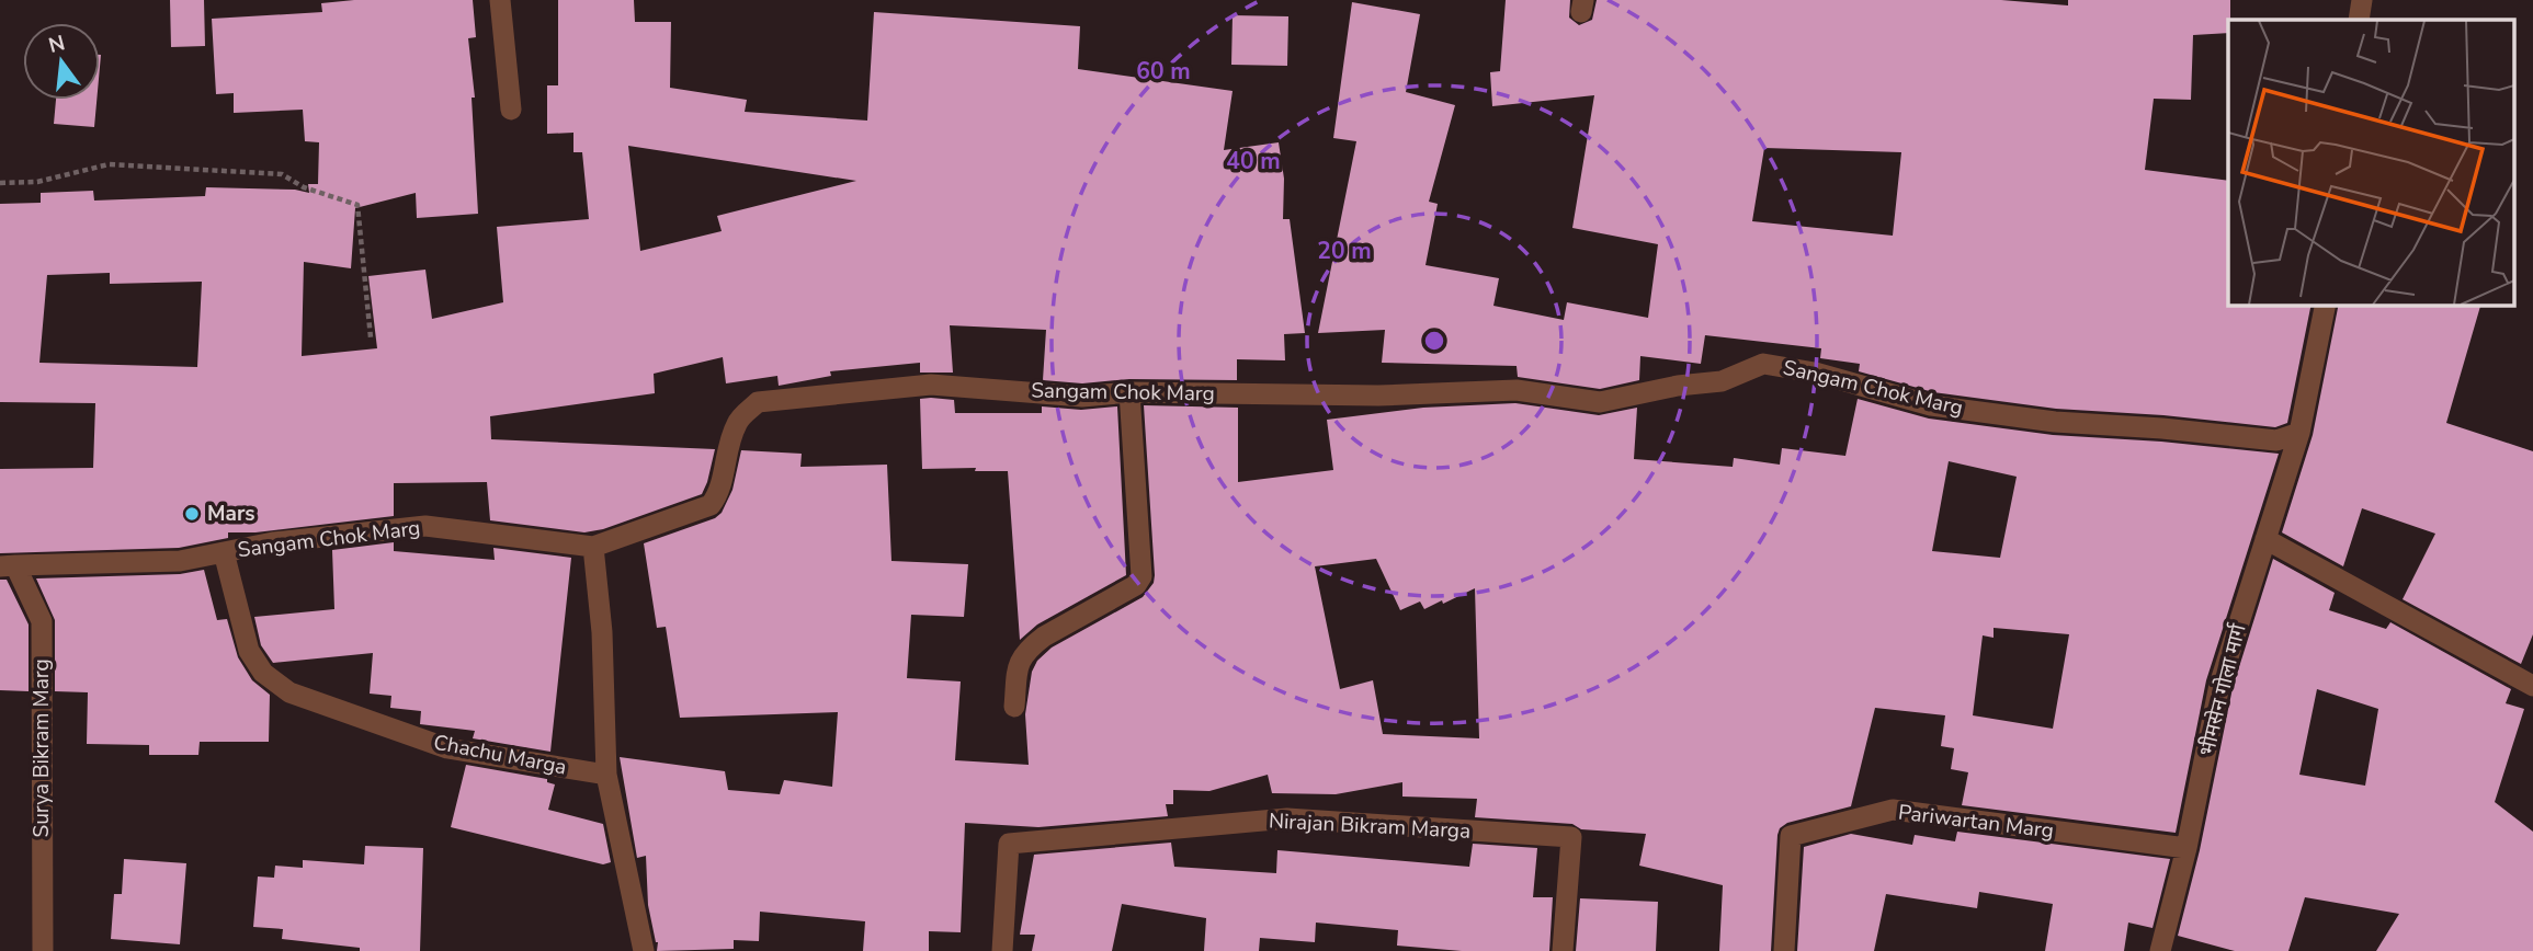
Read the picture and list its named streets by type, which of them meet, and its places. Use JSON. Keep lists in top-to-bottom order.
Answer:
{
  "streets": {
    "street": [
      "Sangam Chok Marg",
      "भीमसेन गोला मार्ग",
      "Surya Bikram Marg",
      "Chachu Marga",
      "Pariwartan Marg",
      "Nirajan Bikram Marga"
    ]
  },
  "crossings": [
    ["Sangam Chok Marg", "भीमसेन गोला मार्ग"],
    ["Sangam Chok Marg", "Surya Bikram Marg"],
    ["Sangam Chok Marg", "Chachu Marga"],
    ["भीमसेन गोला मार्ग", "Pariwartan Marg"]
  ],
  "places": ["Mars"],
  "north": "top",
  "rings": ["60 m", "40 m", "20 m"]
}
